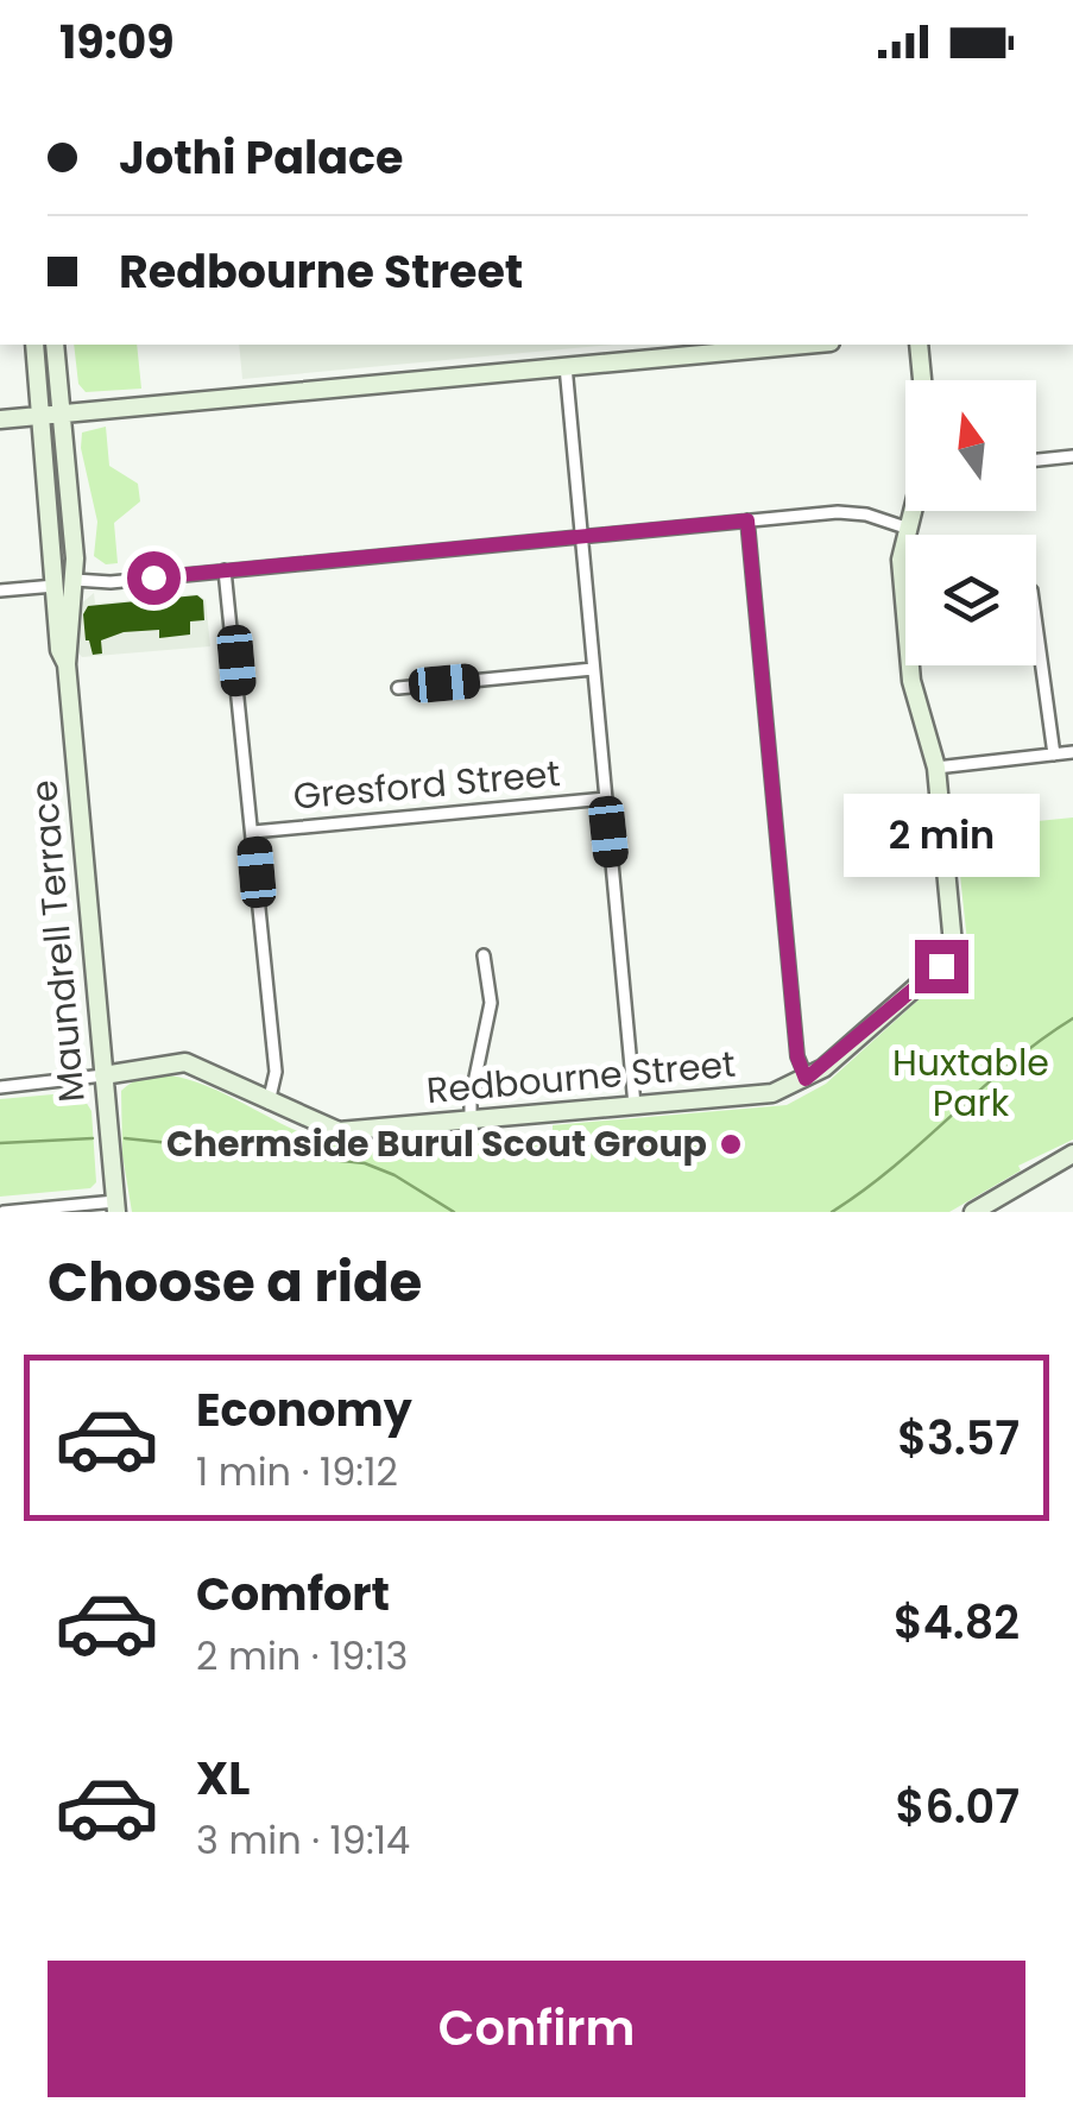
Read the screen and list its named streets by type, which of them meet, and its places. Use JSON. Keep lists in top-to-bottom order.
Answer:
{
  "streets": {
    "main road": ["Maundrell Terrace", "Redbourne Street"],
    "street": ["Gresford Street"]
  },
  "crossings": [
    ["Maundrell Terrace", "Redbourne Street"]
  ],
  "parks": ["Huxtable Park"],
  "places": ["Chermside Burul Scout Group"],
  "north": "top",
  "page": {
    "status": "19:09",
    "banner": ["Jothi Palace", "Redbourne Street"],
    "bubble": "2 min",
    "heading": "Choose a ride",
    "list": [
      {
        "name": "Economy",
        "note": "1 min · 19:12",
        "value": "$3.57"
      },
      {
        "name": "Comfort",
        "note": "2 min · 19:13",
        "value": "$4.82"
      },
      {
        "name": "XL",
        "note": "3 min · 19:14",
        "value": "$6.07"
      }
    ],
    "buttons": "Confirm"
  }
}
